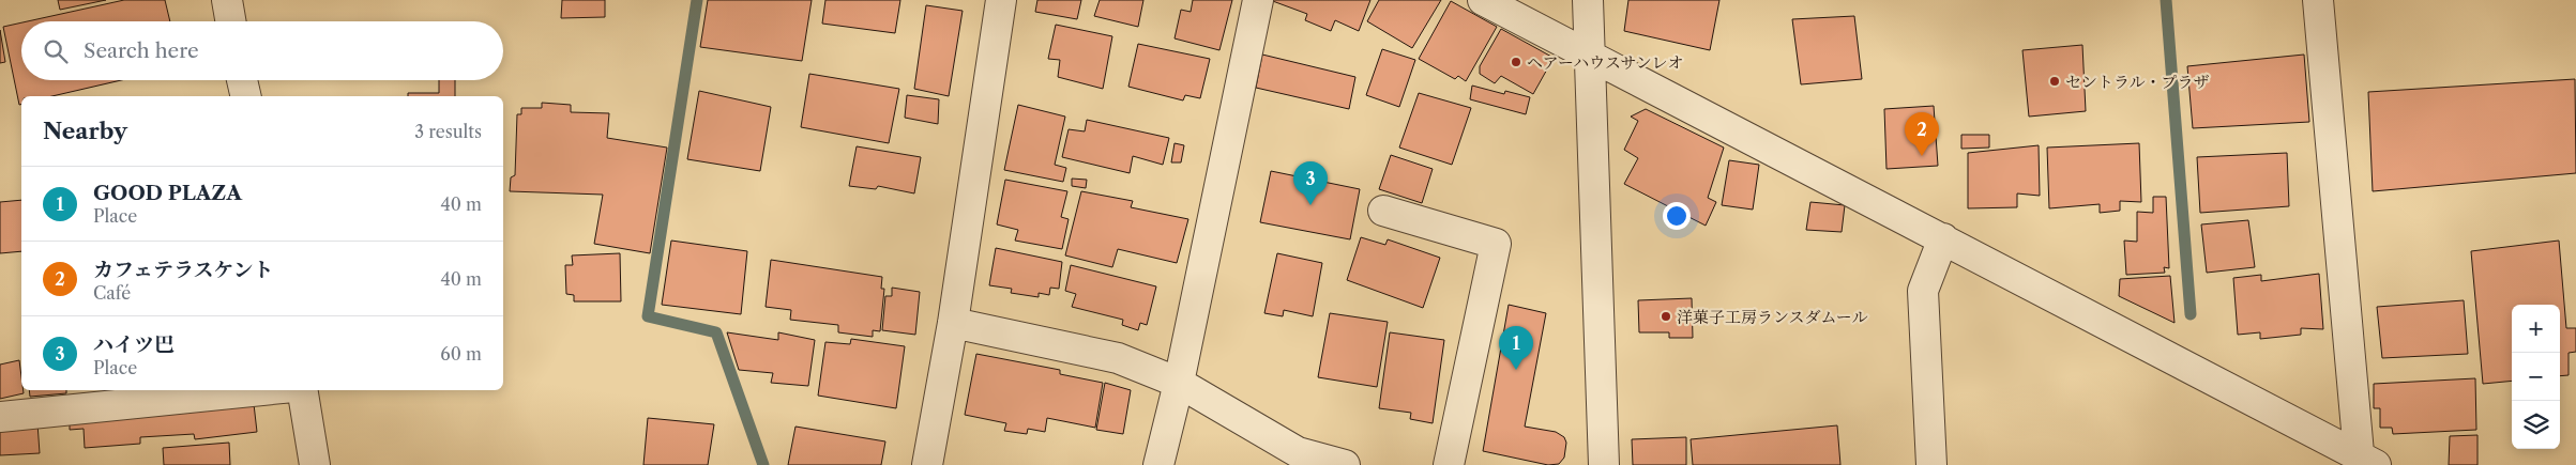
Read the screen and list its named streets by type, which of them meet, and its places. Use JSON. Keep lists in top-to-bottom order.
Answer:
{
  "places": ["ヘアーハウスサンレオ", "セントラル・プラザ", "洋菓子工房ランスダムール"],
  "page": {
    "search": "Search here",
    "heading": ["Nearby", "3 results"],
    "pins": ["2", "3", "1"],
    "list": [
      {
        "mark": "1",
        "name": "GOOD PLAZA",
        "note": "Place",
        "value": "40 m"
      },
      {
        "mark": "2",
        "name": "カフェテラスケント",
        "note": "Café",
        "value": "40 m"
      },
      {
        "mark": "3",
        "name": "ハイツ巴",
        "note": "Place",
        "value": "60 m"
      }
    ],
    "map_buttons": ["+", "−"]
  }
}
